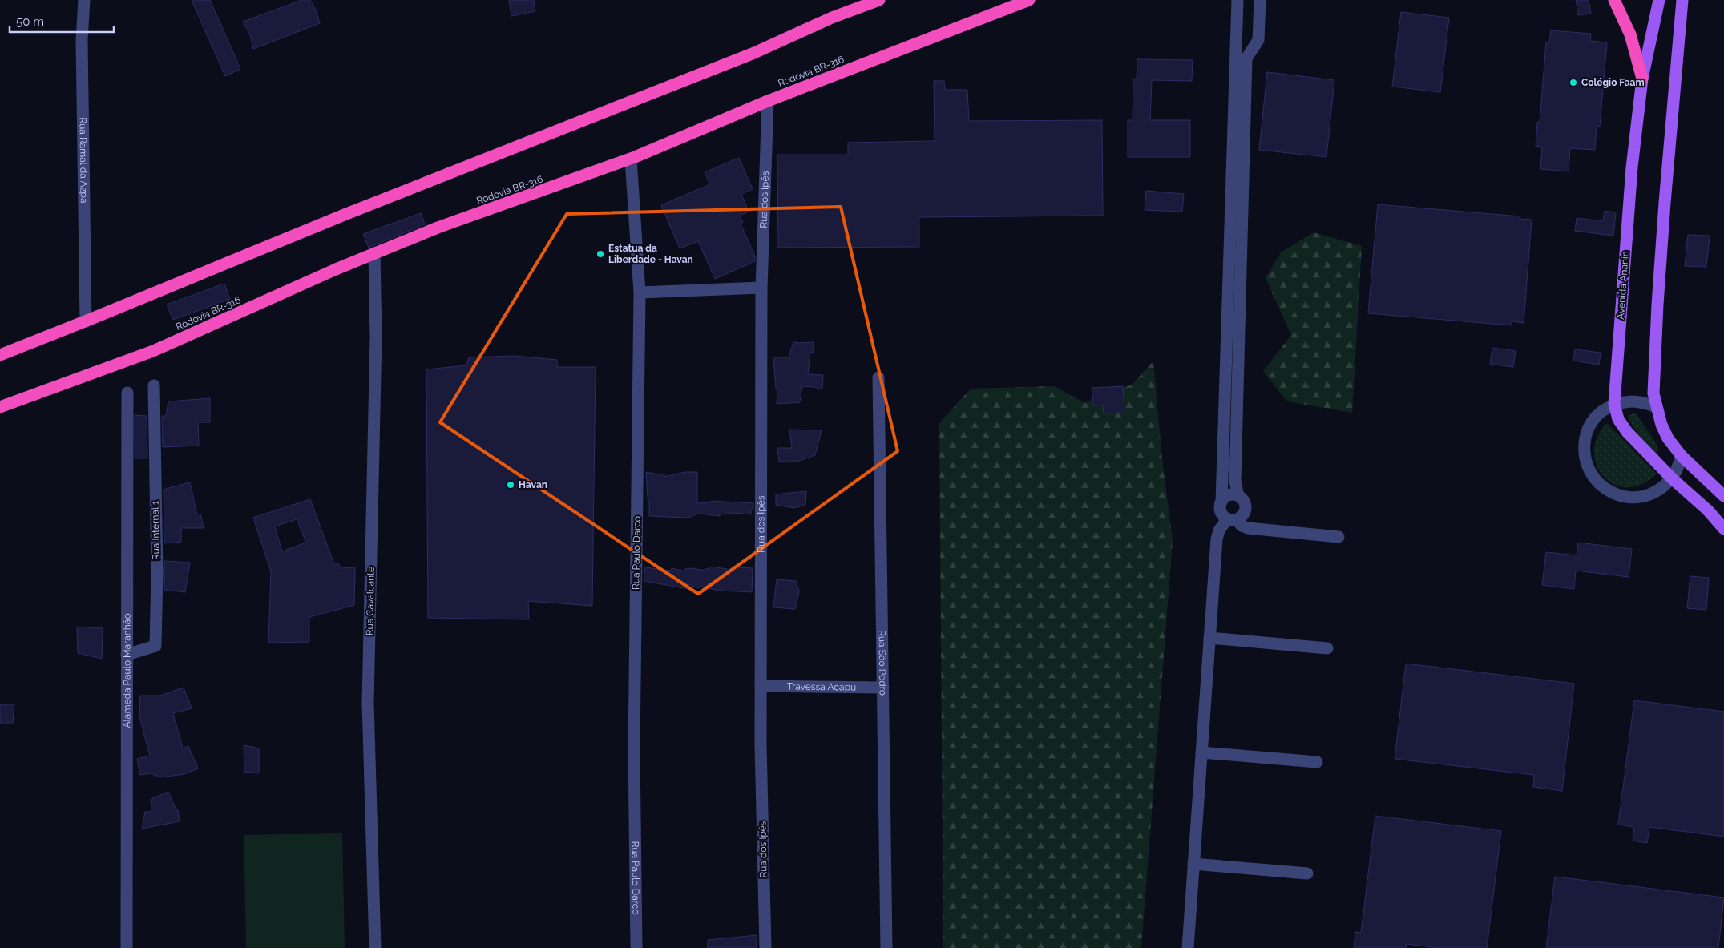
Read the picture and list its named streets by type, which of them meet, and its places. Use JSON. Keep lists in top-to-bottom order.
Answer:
{
  "streets": {
    "highway": ["Rodovia BR-316"],
    "main road": ["Avenida Ananin"],
    "street": [
      "Rua Ramal da Azpa",
      "Rua dos Ipês",
      "Rua Internal 1",
      "Rua Paulo Darco",
      "Rua Cavalcante",
      "Rua São Pedro",
      "Alameda Paulo Maranhão",
      "Travessa Acapu"
    ]
  },
  "crossings": [
    ["Rodovia BR-316", "Rua dos Ipês"],
    ["Rodovia BR-316", "Rua Paulo Darco"],
    ["Rodovia BR-316", "Rua Cavalcante"],
    ["Rua dos Ipês", "Travessa Acapu"],
    ["Rua Internal 1", "Alameda Paulo Maranhão"],
    ["Rua São Pedro", "Travessa Acapu"]
  ],
  "places": ["Colégio Faam", "Estatua da Liberdade - Havan", "Havan"],
  "scale_bar": "50 m"
}
